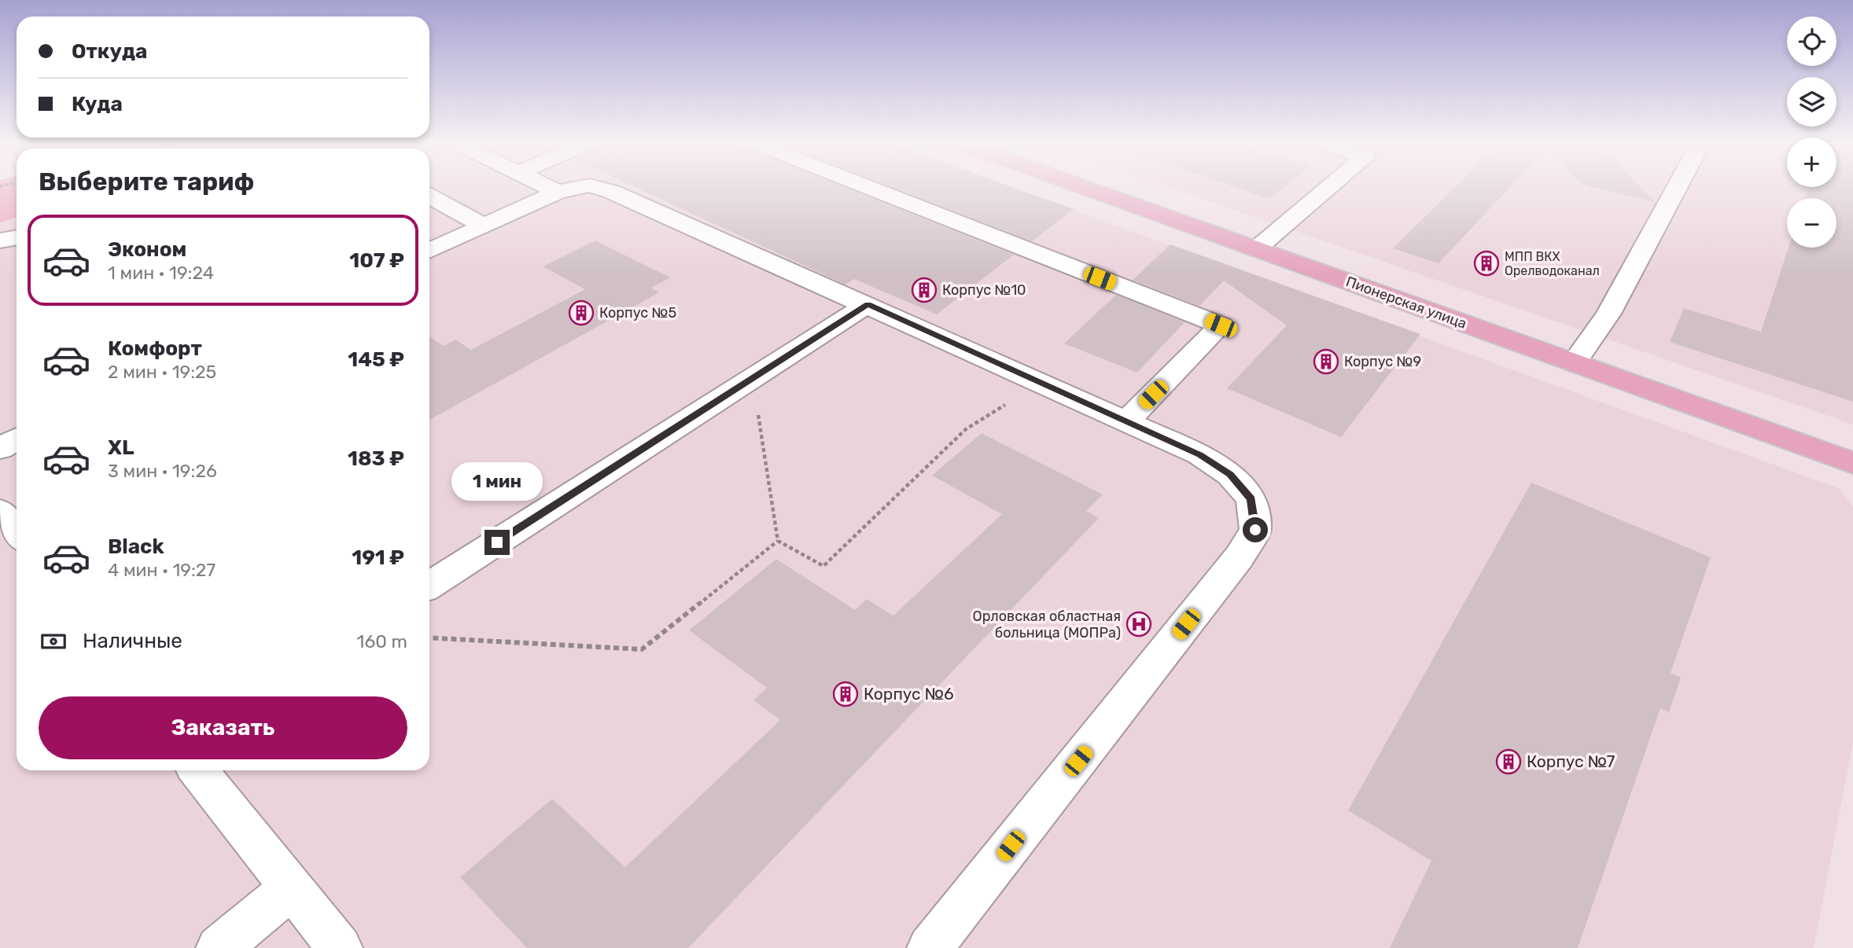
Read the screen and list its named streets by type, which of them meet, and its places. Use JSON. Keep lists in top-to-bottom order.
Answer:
{
  "streets": {
    "main road": ["Пионерская улица"]
  },
  "places": {
    "building": [
      "МПП ВКХ Орелводоканал",
      "Корпус №10",
      "Корпус №5",
      "Корпус №9",
      "Корпус №6",
      "Корпус №7"
    ],
    "hospital": ["Орловская областная больница (МОПРа)"]
  },
  "page": {
    "map_buttons": ["+", "−"],
    "banner": ["Откуда", "Куда"],
    "heading": "Выберите тариф",
    "list": [
      {
        "name": "Эконом",
        "note": "1 мин · 19:24",
        "value": "107 ₽"
      },
      {
        "name": "Комфорт",
        "note": "2 мин · 19:25",
        "value": "145 ₽"
      },
      {
        "name": "XL",
        "note": "3 мин · 19:26",
        "value": "183 ₽"
      },
      {
        "name": "Black",
        "note": "4 мин · 19:27",
        "value": "191 ₽"
      }
    ],
    "bubble": "1 мин",
    "pay": ["Наличные", "160 m"],
    "buttons": "Заказать"
  }
}
